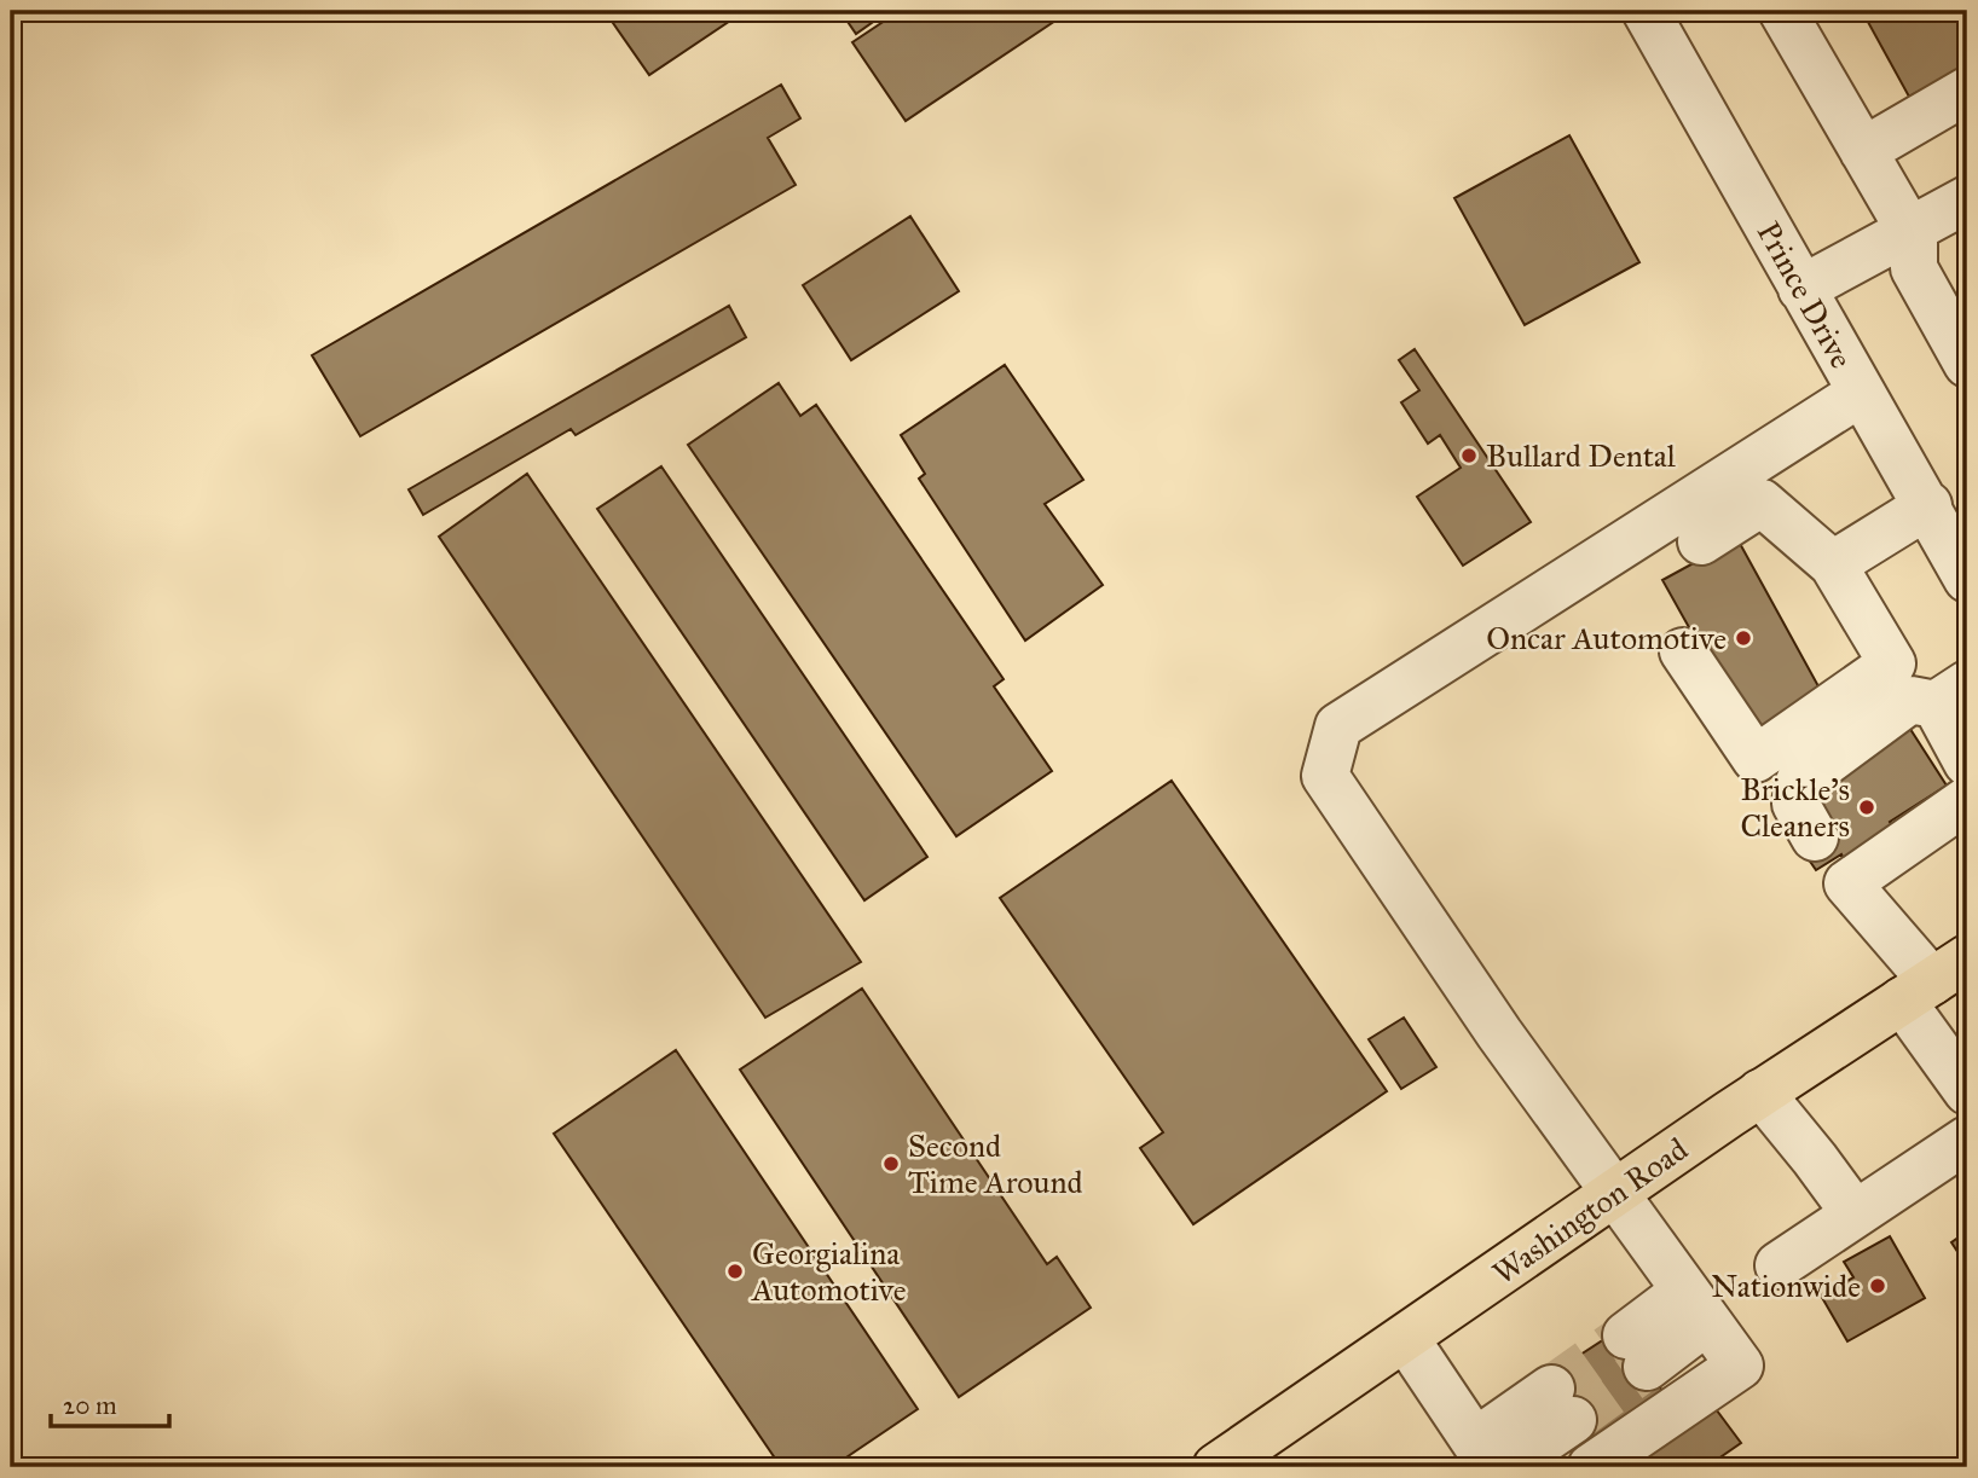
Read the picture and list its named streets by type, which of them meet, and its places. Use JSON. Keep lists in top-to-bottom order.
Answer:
{
  "streets": {
    "main road": ["Washington Road"],
    "street": ["Prince Drive"]
  },
  "places": [
    "Bullard Dental",
    "Oncar Automotive",
    "Brickle's Cleaners",
    "Second Time Around",
    "Georgialina Automotive",
    "Nationwide"
  ],
  "scale_bar": "20 m"
}
